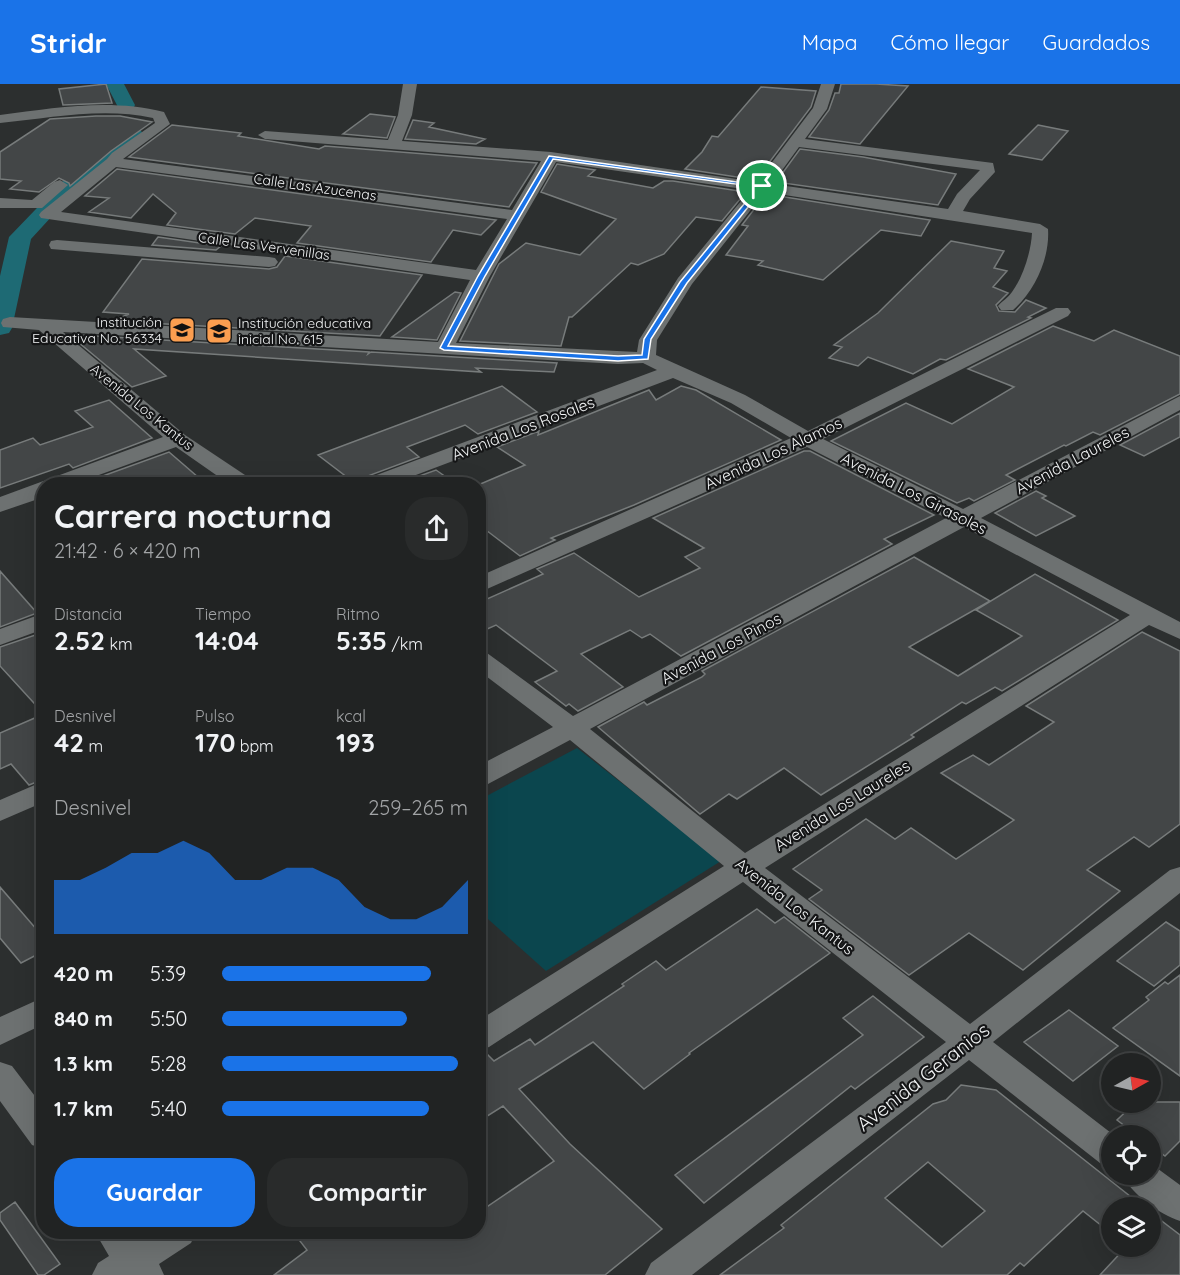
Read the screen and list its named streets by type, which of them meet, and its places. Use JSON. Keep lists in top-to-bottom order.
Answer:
{
  "streets": {
    "street": [
      "Calle Las Azucenas",
      "Calle Las Vervenillas",
      "Avenida Los Kantus",
      "Avenida Los Rosales",
      "Avenida Los Alamos",
      "Avenida Laureles",
      "Avenida Los Girasoles",
      "Avenida Los Pinos",
      "Avenida Los Laureles",
      "Avenida Geranios"
    ]
  },
  "crossings": [
    ["Avenida Los Kantus", "Avenida Los Pinos"],
    ["Avenida Los Kantus", "Avenida Los Laureles"],
    ["Avenida Los Kantus", "Avenida Geranios"],
    ["Avenida Los Rosales", "Avenida Los Girasoles"],
    ["Avenida Los Alamos", "Avenida Los Girasoles"],
    ["Avenida Laureles", "Avenida Los Girasoles"],
    ["Avenida Laureles", "Avenida Los Pinos"],
    ["Avenida Los Girasoles", "Avenida Los Pinos"],
    ["Avenida Los Girasoles", "Avenida Los Laureles"]
  ],
  "places": {
    "school or university": ["Institución Educativa No. 56334", "Institución educativa inicial No. 615"]
  },
  "north": "right",
  "page": {
    "header": "Stridr",
    "nav": ["Mapa", "Cómo llegar", "Guardados"],
    "heading": ["Carrera nocturna", "21:42 · 6 × 420 m"],
    "stats": [
      ["Distancia", "2.52 km"],
      ["Tiempo", "14:04"],
      ["Ritmo", "5:35 /km"],
      ["Desnivel", "42 m"],
      ["Pulso", "170 bpm"],
      ["kcal", "193"]
    ],
    "chart": ["Desnivel", "259–265 m"],
    "list": [
      {
        "name": "420 m",
        "note": "5:39"
      },
      {
        "name": "840 m",
        "note": "5:50"
      },
      {
        "name": "1.3 km",
        "note": "5:28"
      },
      {
        "name": "1.7 km",
        "note": "5:40"
      }
    ],
    "buttons": ["Guardar", "Compartir"]
  }
}
